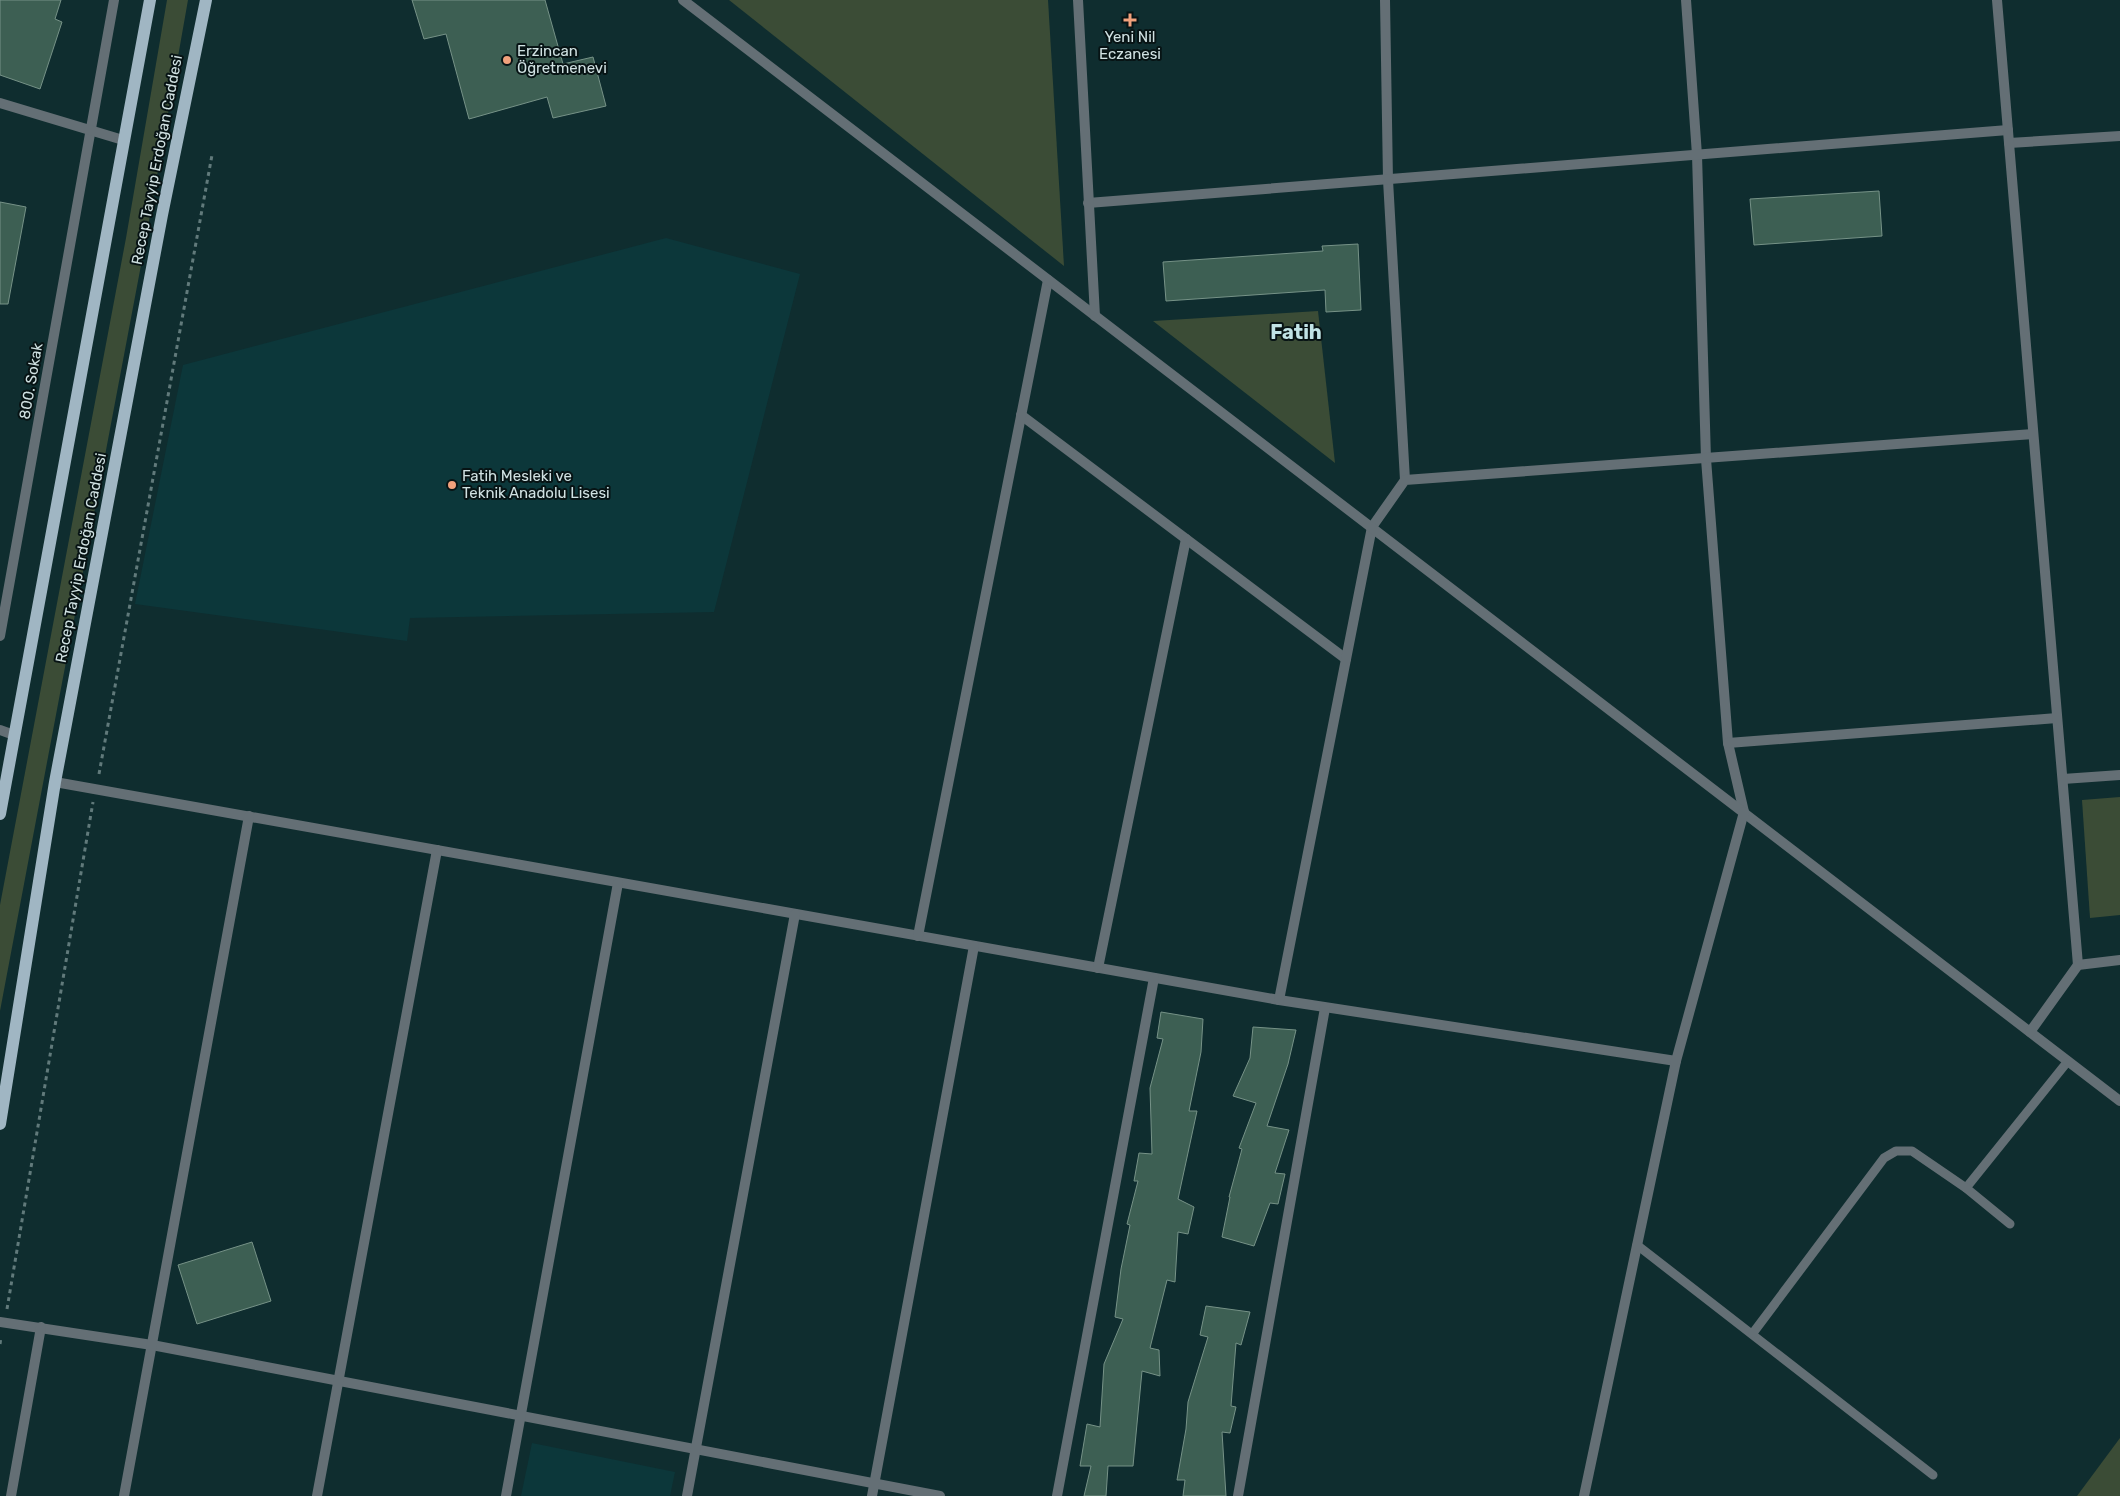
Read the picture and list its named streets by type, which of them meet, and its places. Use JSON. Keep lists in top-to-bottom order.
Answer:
{
  "streets": {
    "main road": ["Recep Tayyip Erdoğan Caddesi"],
    "street": ["800. Sokak"]
  },
  "districts": ["Fatih"],
  "places": {
    "health": ["Yeni Nil Eczanesi"],
    "other": ["Erzincan Öğretmenevi", "Fatih Mesleki ve Teknik Anadolu Lisesi"]
  }
}
